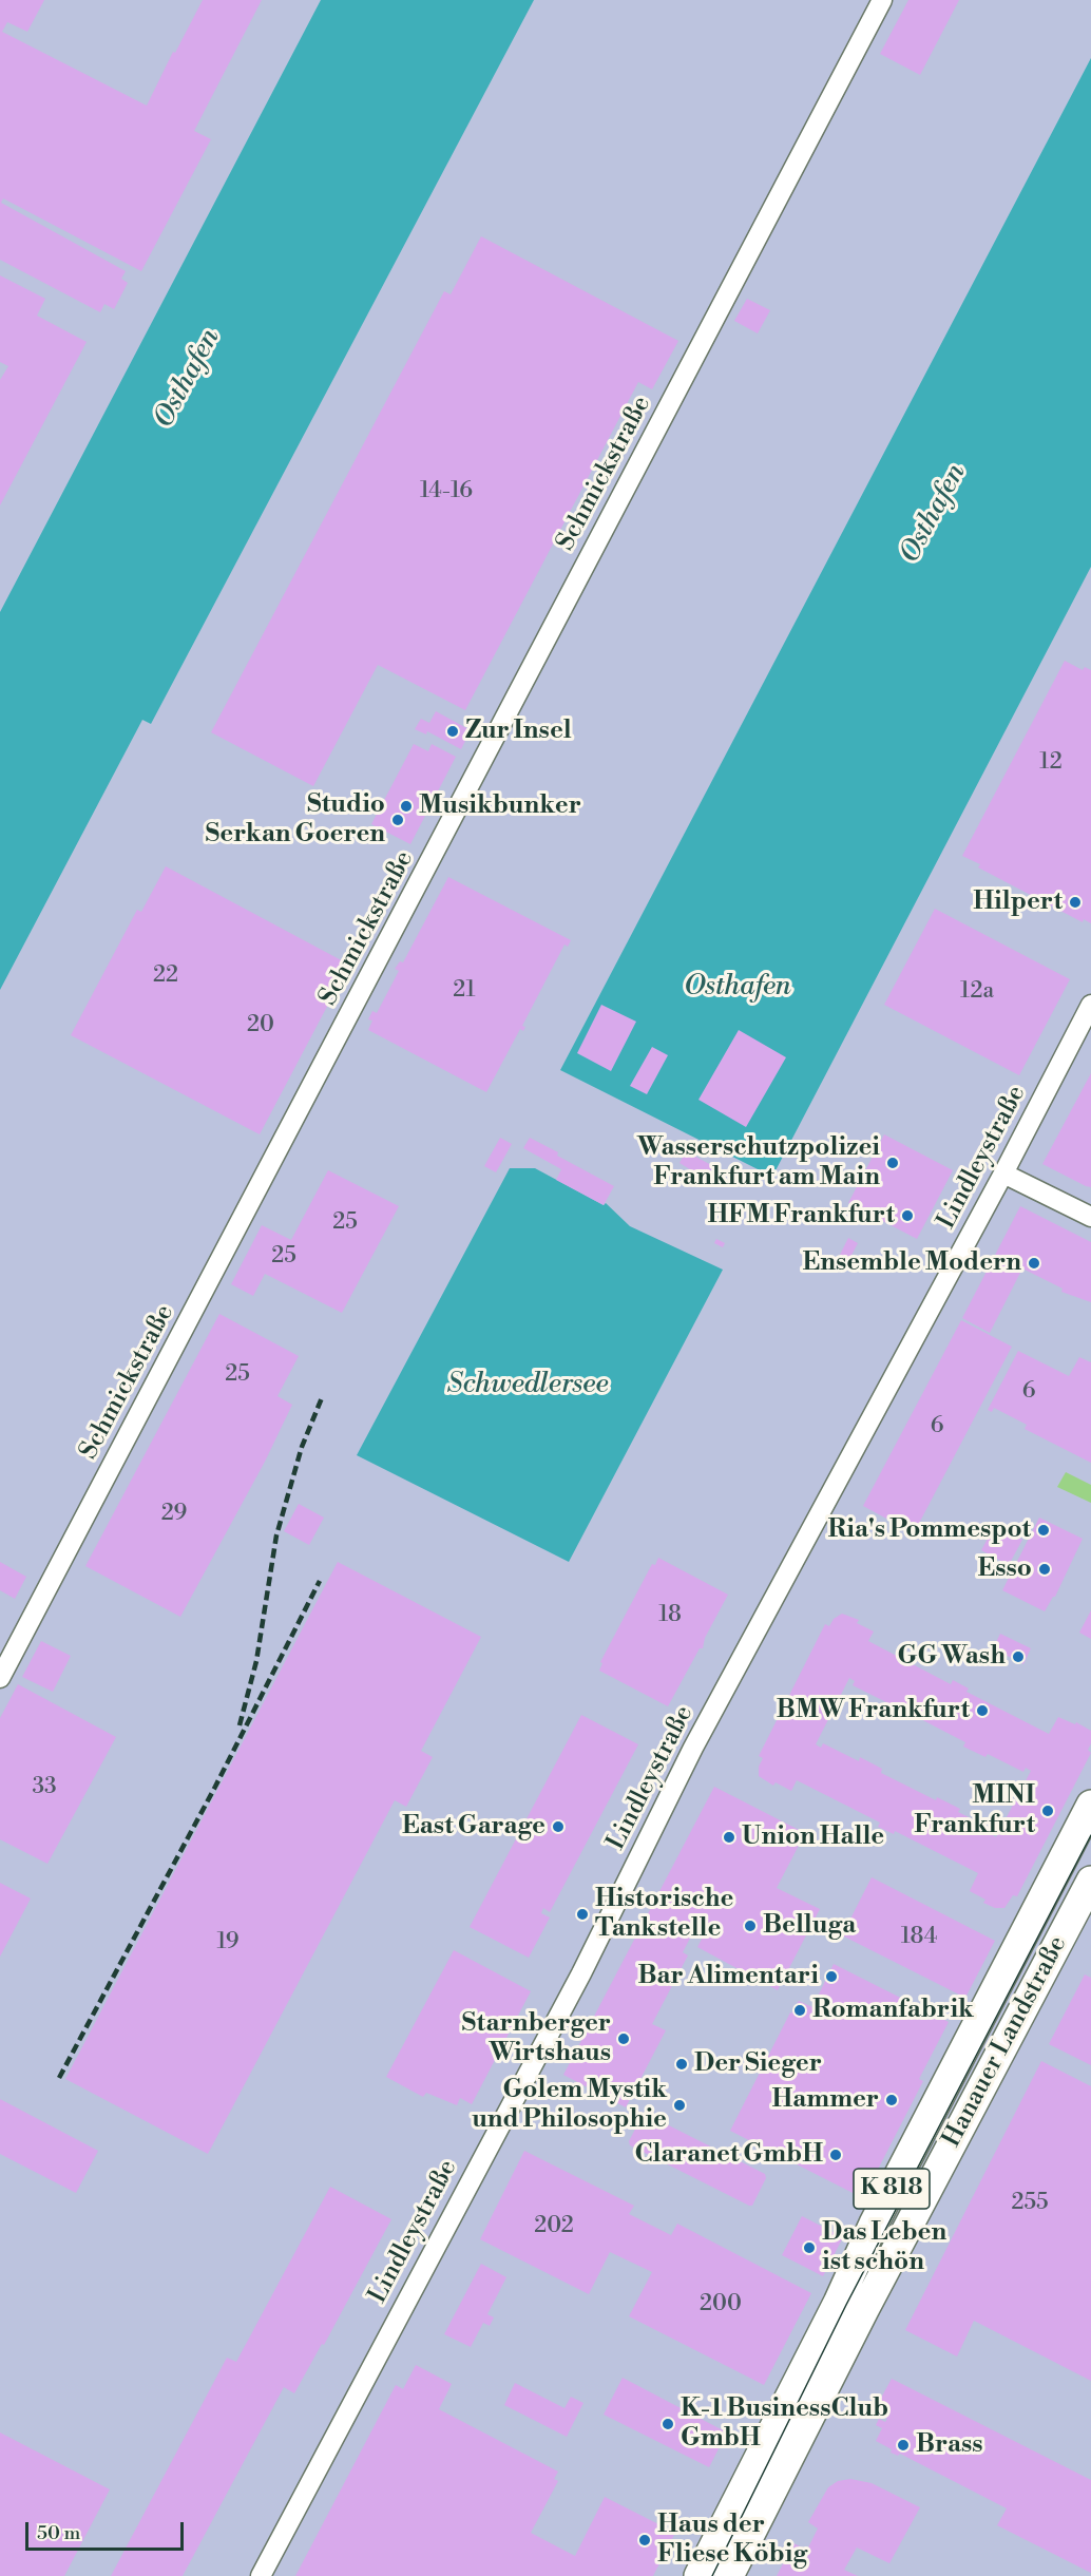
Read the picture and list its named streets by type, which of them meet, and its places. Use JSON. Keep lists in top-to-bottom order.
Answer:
{
  "streets": {
    "main road": ["Hanauer Landstraße", "K 818"],
    "street": ["Schmickstraße", "Lindleystraße"]
  },
  "water": ["Osthafen", "Schwedlersee"],
  "places": [
    "Zur Insel",
    "Musikbunker",
    "Studio Serkan Goeren",
    "Hilpert",
    "Wasserschutzpolizei Frankfurt am Main",
    "HFM Frankfurt",
    "Ensemble Modern",
    "Ria's Pommespot",
    "Esso",
    "GG Wash",
    "BMW Frankfurt",
    "MINI Frankfurt",
    "East Garage",
    "Union Halle",
    "Historische Tankstelle",
    "Belluga",
    "Bar Alimentari",
    "Romanfabrik",
    "Starnberger Wirtshaus",
    "Der Sieger",
    "Hammer",
    "Golem Mystik und Philosophie",
    "Claranet GmbH",
    "Das Leben ist schön",
    "K-1 BusinessClub GmbH",
    "Brass",
    "Haus der Fliese Köbig"
  ],
  "house_numbers": [
    "14-16",
    "12",
    "22",
    "21",
    "12a",
    "20",
    "25",
    "25",
    "25",
    "6",
    "6",
    "29",
    "18",
    "33",
    "184",
    "19",
    "255",
    "202",
    "200"
  ],
  "scale_bar": "50 m"
}
